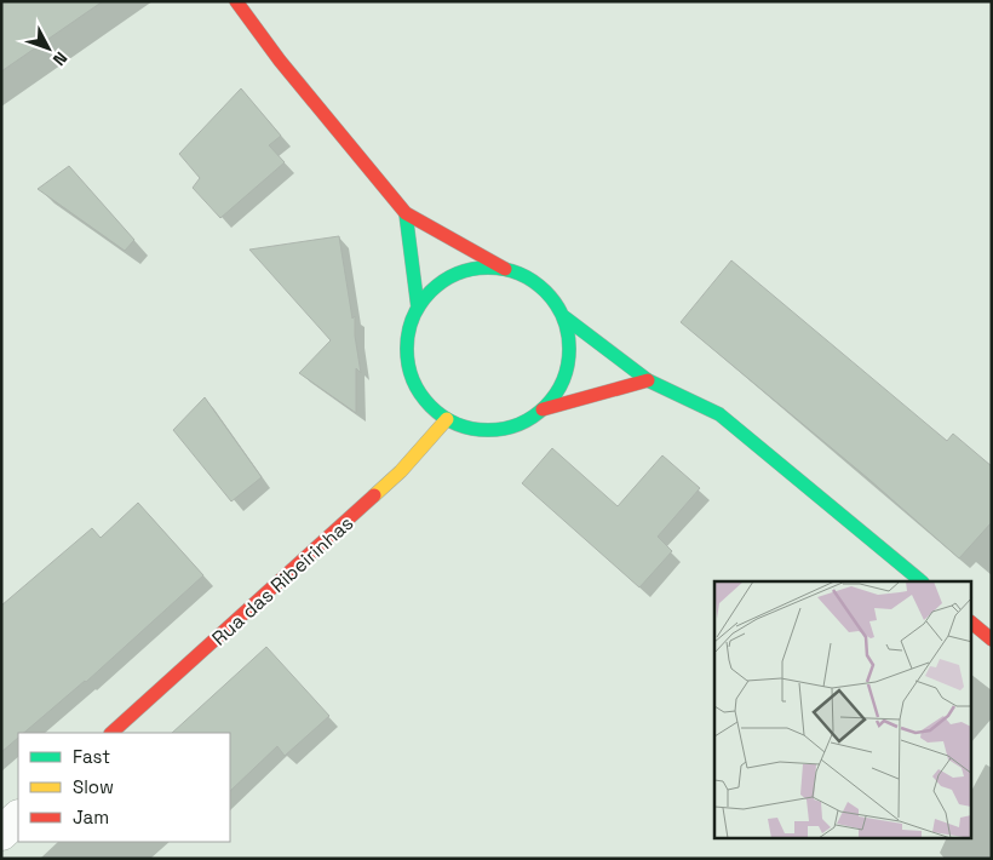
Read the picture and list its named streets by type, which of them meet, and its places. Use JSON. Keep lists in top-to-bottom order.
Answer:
{
  "streets": {
    "street": ["Rua das Ribeirinhas"]
  },
  "legend": ["Fast", "Slow", "Jam"],
  "north": "bottom right"
}
